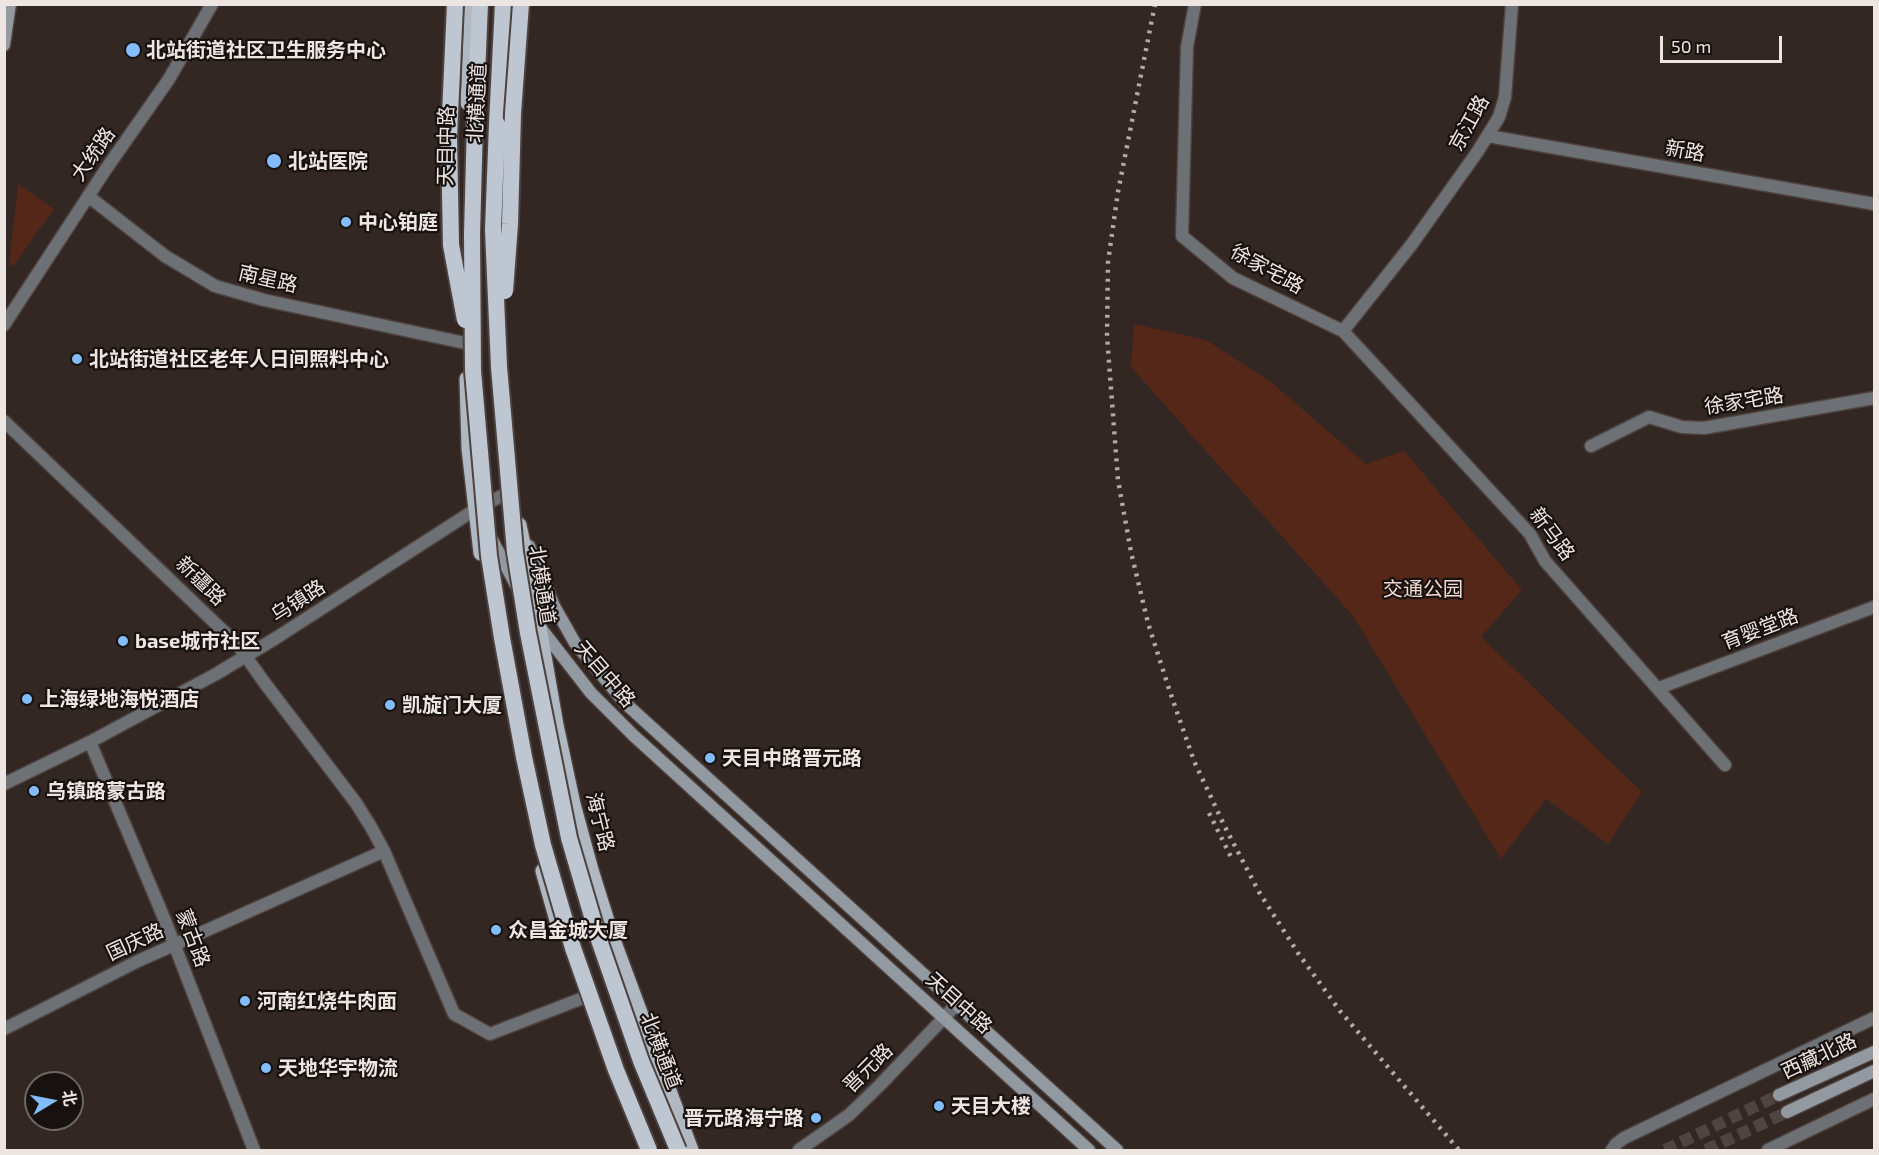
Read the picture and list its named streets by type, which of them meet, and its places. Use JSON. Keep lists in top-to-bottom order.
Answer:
{
  "streets": {
    "highway": ["北横通道"],
    "main road": ["天目中路", "海宁路", "西藏北路"],
    "street": [
      "京江路",
      "新路",
      "大统路",
      "徐家宅路",
      "南星路",
      "新马路",
      "新疆路",
      "乌镇路",
      "育婴堂路",
      "蒙古路",
      "国庆路",
      "晋元路"
    ]
  },
  "crossings": [
    ["京江路", "新路"],
    ["京江路", "徐家宅路"],
    ["京江路", "新马路"],
    ["天目中路", "南星路"],
    ["天目中路", "乌镇路"],
    ["天目中路", "海宁路"],
    ["天目中路", "晋元路"],
    ["大统路", "南星路"],
    ["徐家宅路", "新马路"],
    ["新马路", "育婴堂路"],
    ["新疆路", "乌镇路"],
    ["新疆路", "国庆路"],
    ["乌镇路", "海宁路"],
    ["乌镇路", "蒙古路"],
    ["蒙古路", "国庆路"]
  ],
  "parks": ["交通公园"],
  "places": [
    "北站街道社区卫生服务中心",
    "北站医院",
    "中心铂庭",
    "北站街道社区老年人日间照料中心",
    "base城市社区",
    "上海绿地海悦酒店",
    "凯旋门大厦",
    "天目中路晋元路",
    "乌镇路蒙古路",
    "众昌金城大厦",
    "河南红烧牛肉面",
    "天地华宇物流",
    "天目大楼",
    "晋元路海宁路"
  ],
  "scale_bar": "50 m",
  "north": "right"
}
